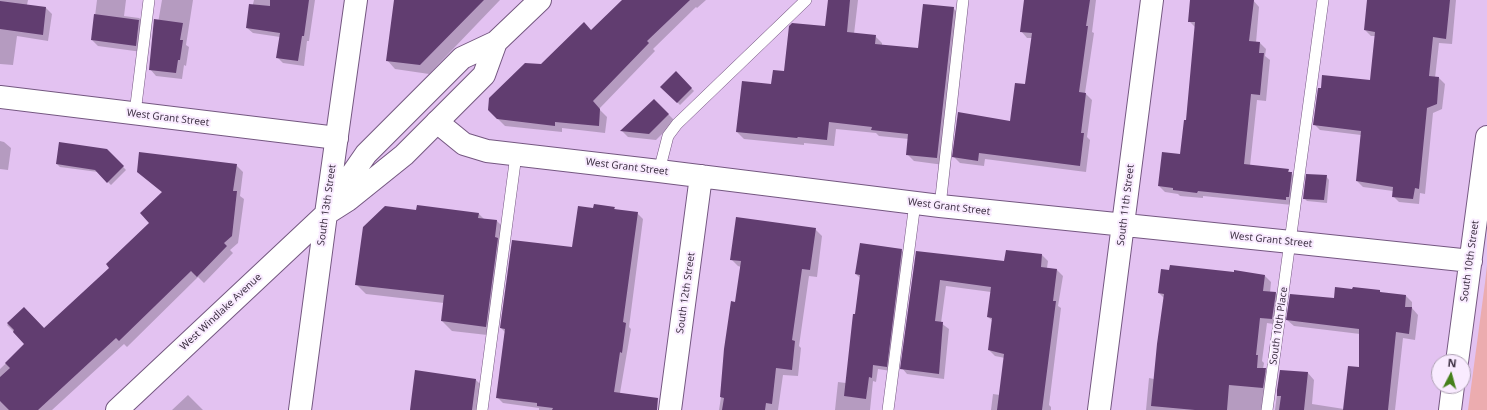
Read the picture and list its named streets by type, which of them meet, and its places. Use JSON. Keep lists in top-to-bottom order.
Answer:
{
  "streets": {
    "street": [
      "West Grant Street",
      "South 13th Street",
      "South 11th Street",
      "South 10th Street",
      "South 12th Street",
      "West Windlake Avenue"
    ],
    "lane": ["South 10th Place"]
  },
  "crossings": [
    ["West Grant Street", "South 13th Street"],
    ["West Grant Street", "South 11th Street"],
    ["West Grant Street", "South 10th Street"],
    ["West Grant Street", "South 12th Street"],
    ["West Grant Street", "West Windlake Avenue"],
    ["West Grant Street", "South 10th Place"],
    ["South 13th Street", "West Windlake Avenue"]
  ],
  "north": "top"
}
